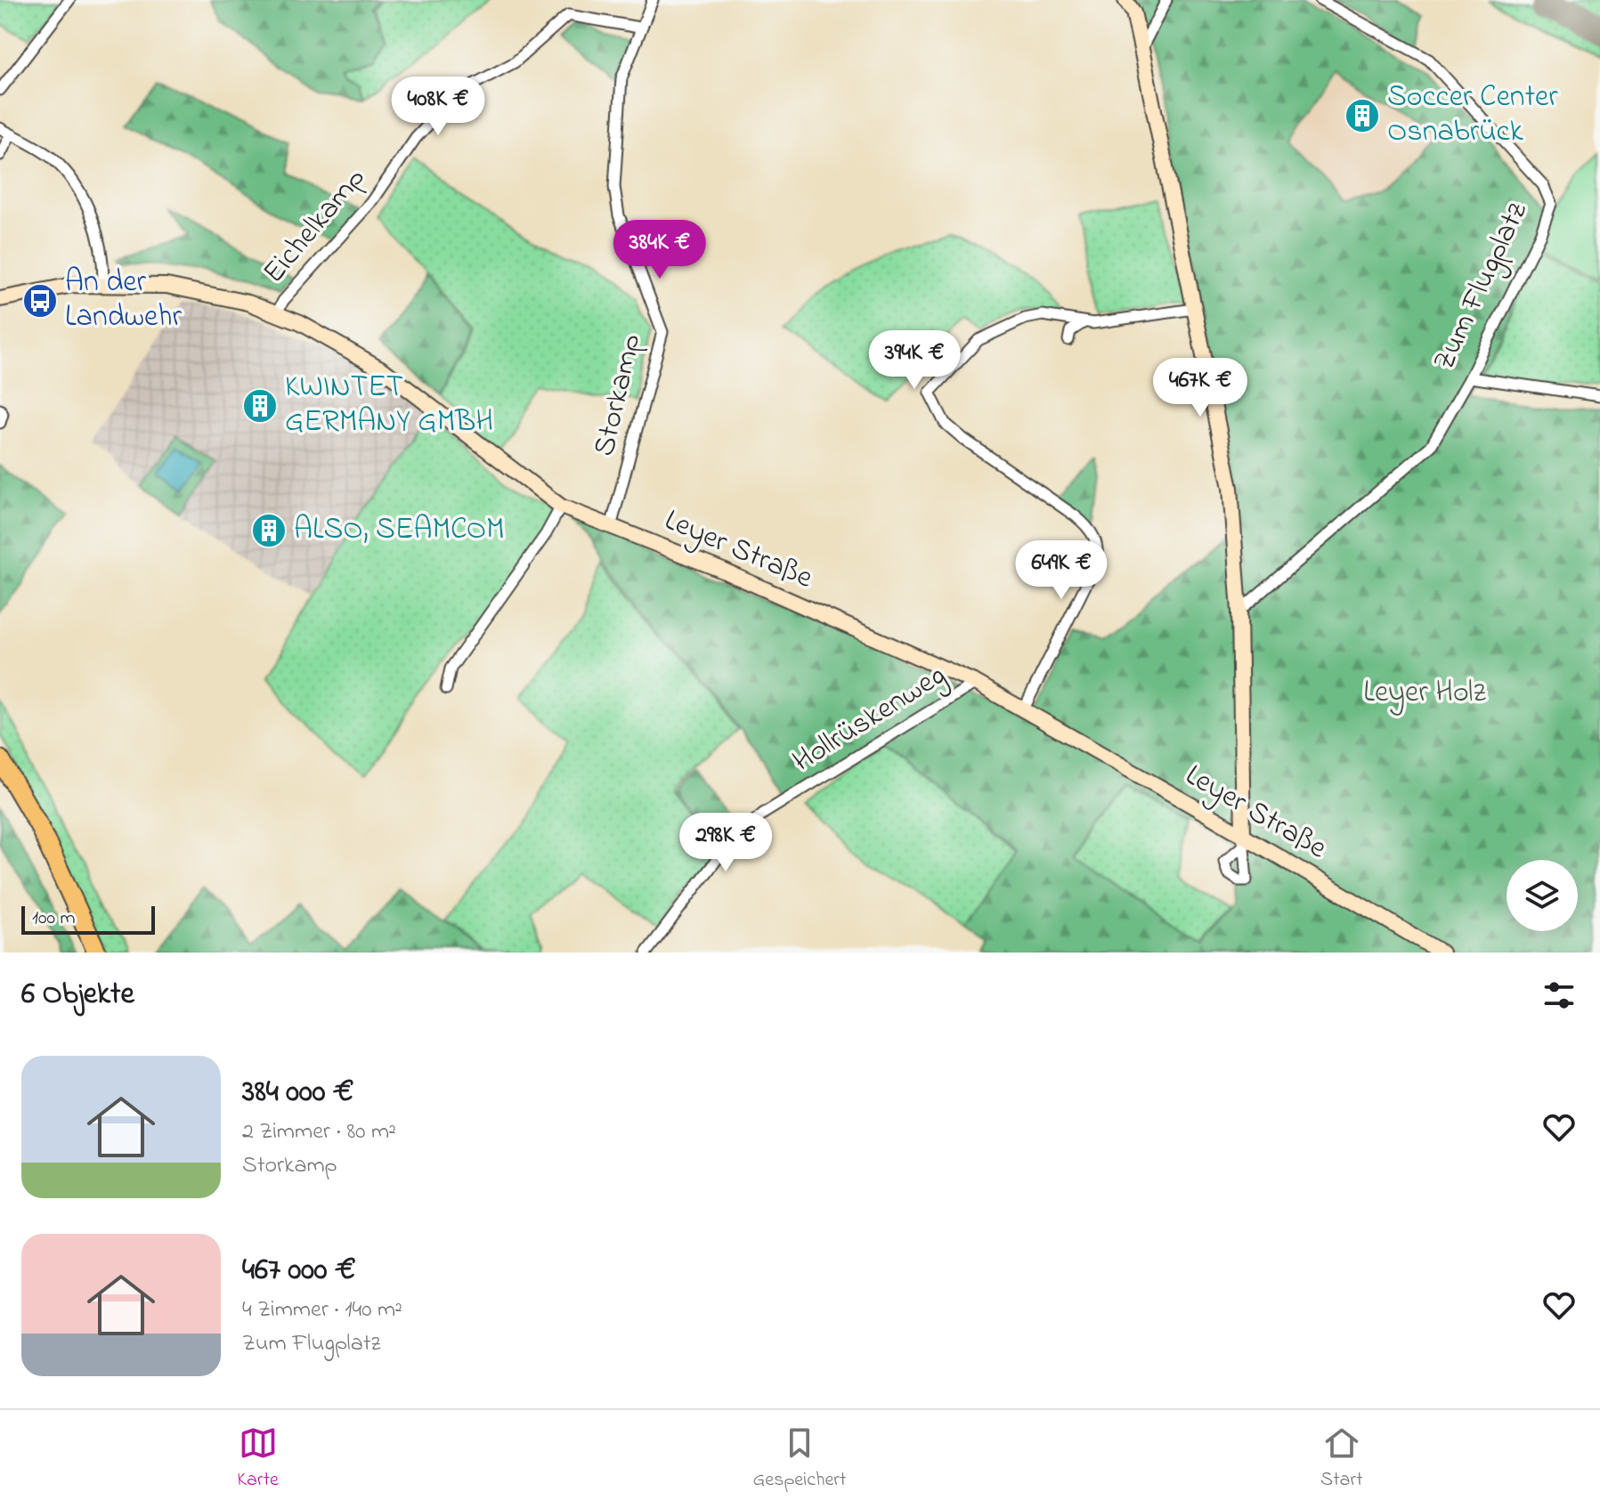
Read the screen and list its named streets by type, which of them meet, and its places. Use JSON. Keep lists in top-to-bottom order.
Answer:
{
  "streets": {
    "street": [
      "Eichelkamp",
      "Zum Flugplatz",
      "Storkamp",
      "Leyer Straße",
      "Hollrüskenweg"
    ]
  },
  "crossings": [
    ["Eichelkamp", "Storkamp"],
    ["Eichelkamp", "Leyer Straße"],
    ["Storkamp", "Leyer Straße"],
    ["Leyer Straße", "Hollrüskenweg"]
  ],
  "parks": ["Leyer Holz"],
  "places": {
    "building": ["Soccer Center Osnabrück", "KWINTET GERMANY GMBH", "ALSO, SEAMCOM"],
    "bus stop": ["An der Landwehr"]
  },
  "scale_bar": "100 m",
  "page": {
    "price": [
      "408K €",
      "384K €",
      "394K €",
      "467K €",
      "649K €",
      "298K €"
    ],
    "scale": "100 m",
    "heading": "6 Objekte",
    "list": [
      {
        "name": "384 000 €",
        "note": "2 Zimmer · 80 m² · Storkamp"
      },
      {
        "name": "467 000 €",
        "note": "4 Zimmer · 140 m² · Zum Flugplatz"
      }
    ],
    "tabs": ["Karte", "Gespeichert", "Start"]
  }
}
